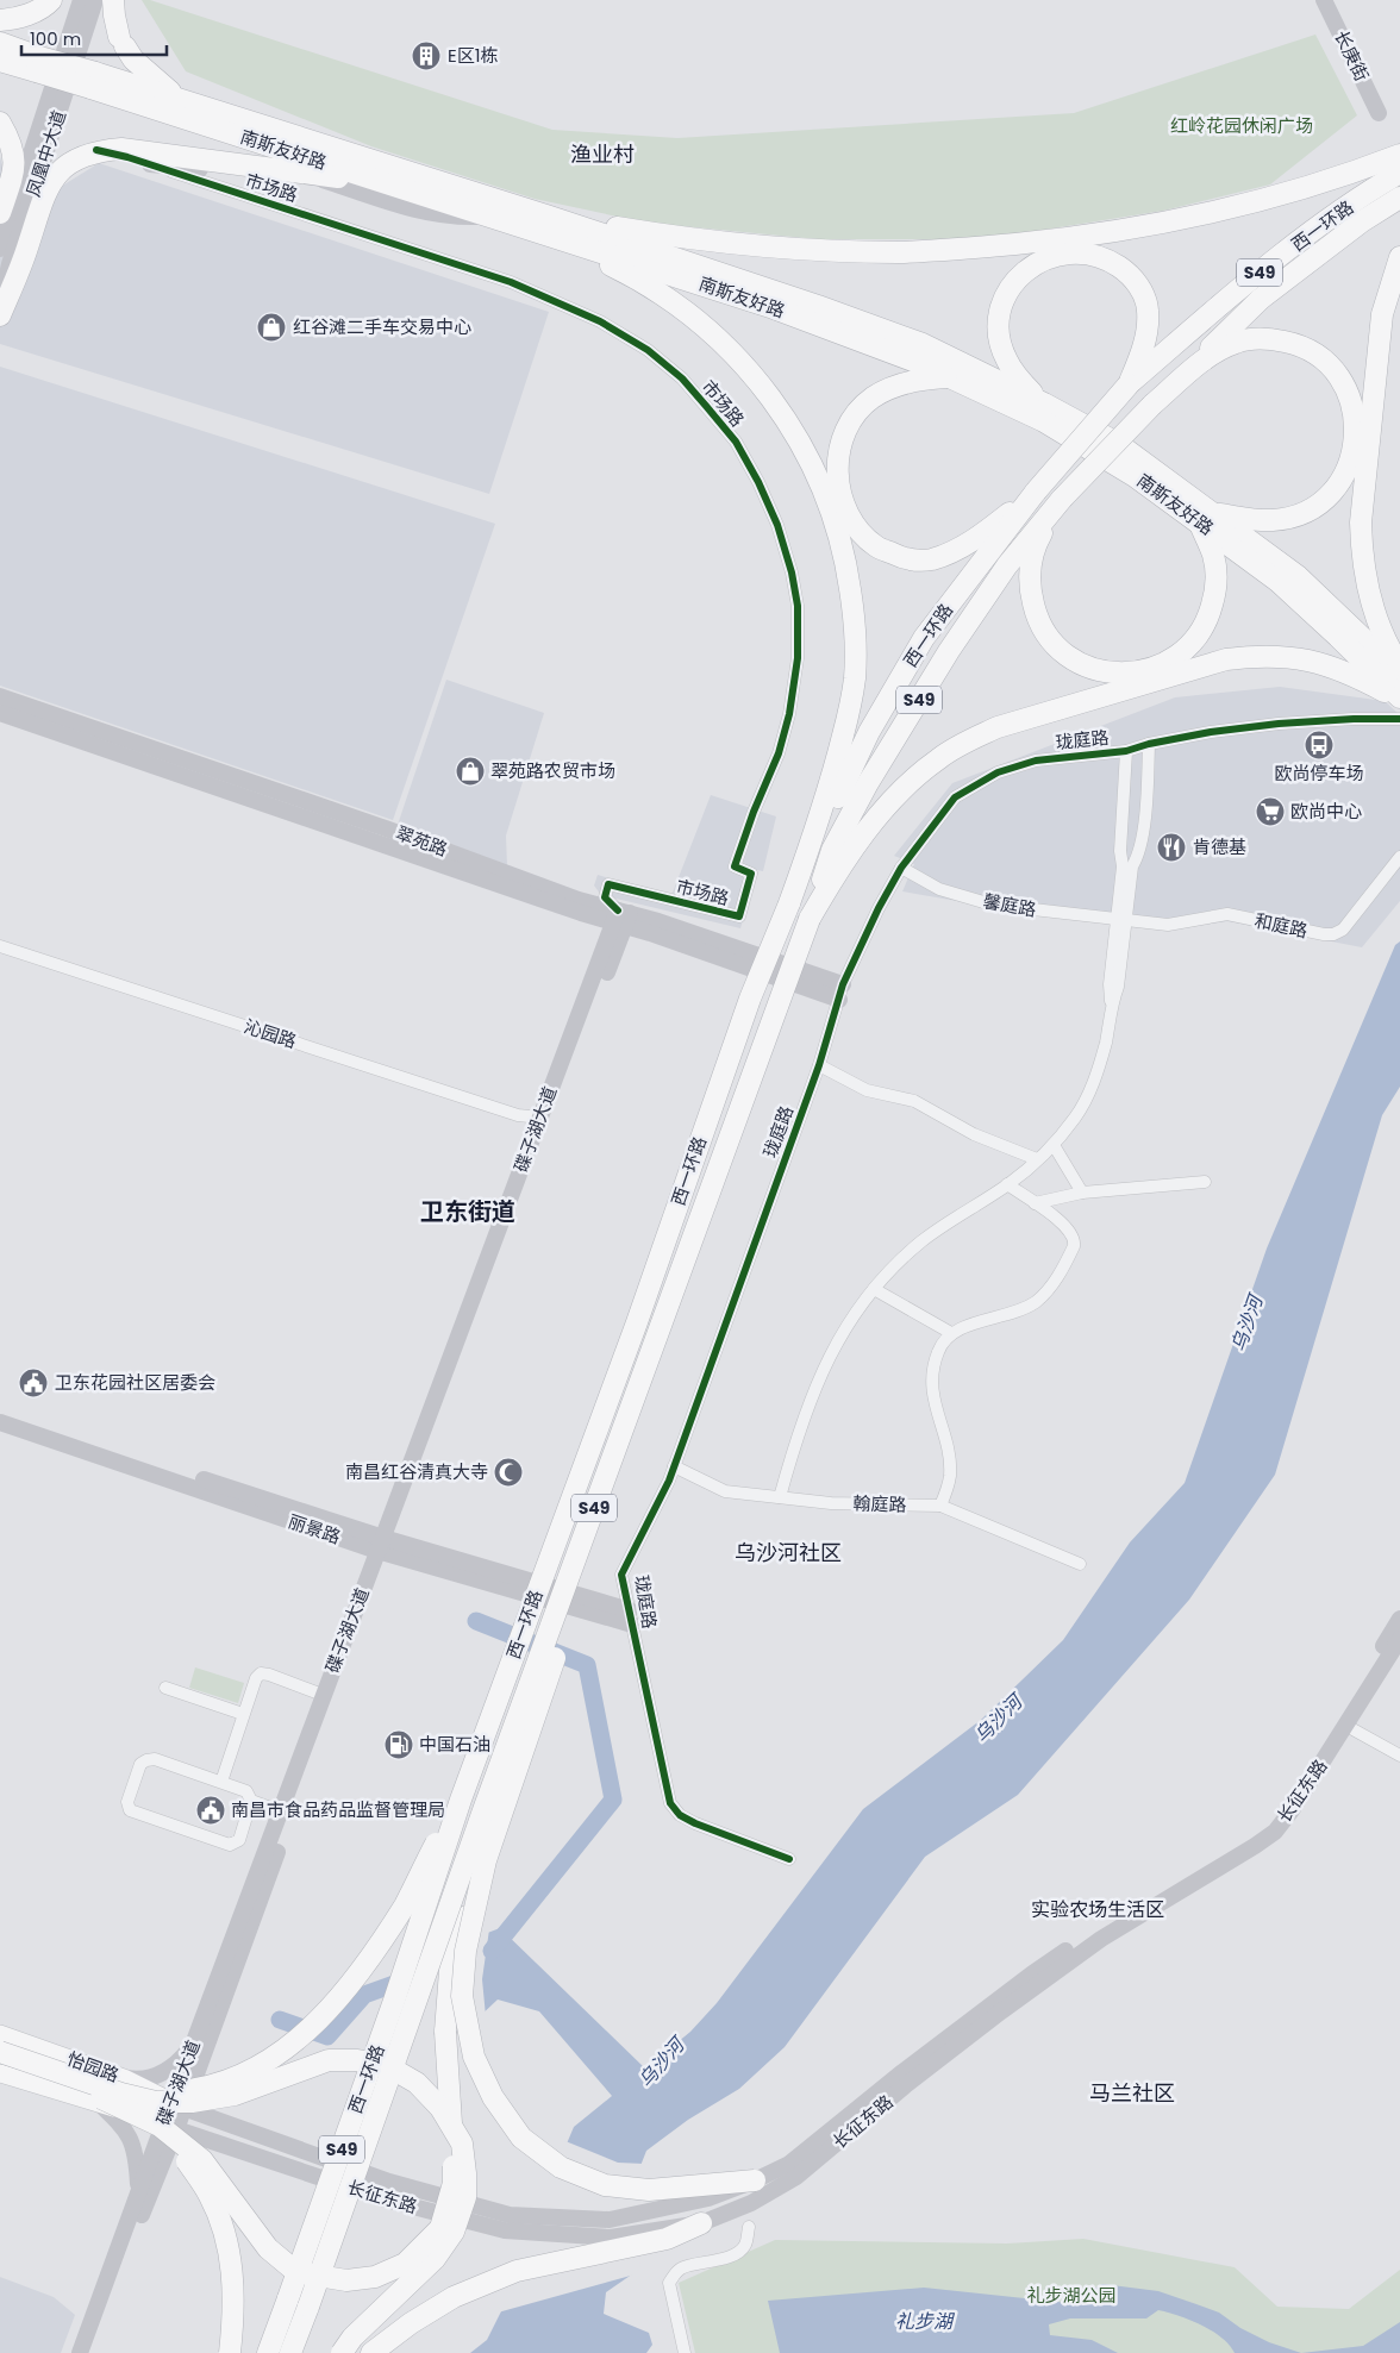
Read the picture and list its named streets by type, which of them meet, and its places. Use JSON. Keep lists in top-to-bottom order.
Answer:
{
  "streets": {
    "highway": ["南斯友好路", "西一环路", "S49"],
    "main road": [
      "长庚街",
      "凤凰中大道",
      "翠苑路",
      "碟子湖大道",
      "丽景路",
      "长征东路",
      "怡园路"
    ],
    "street": [
      "市场路",
      "珑庭路",
      "馨庭路",
      "和庭路",
      "沁园路",
      "翰庭路"
    ]
  },
  "crossings": [
    ["市场路", "翠苑路"],
    ["市场路", "碟子湖大道"],
    ["珑庭路", "翠苑路"],
    ["珑庭路", "馨庭路"],
    ["珑庭路", "翰庭路"],
    ["珑庭路", "丽景路"],
    ["翠苑路", "碟子湖大道"],
    ["馨庭路", "和庭路"],
    ["沁园路", "碟子湖大道"],
    ["碟子湖大道", "丽景路"],
    ["碟子湖大道", "长征东路"],
    ["碟子湖大道", "怡园路"],
    ["长征东路", "怡园路"]
  ],
  "districts": [
    "渔业村",
    "卫东街道",
    "乌沙河社区",
    "实验农场生活区",
    "马兰社区"
  ],
  "water": ["乌沙河", "礼步湖"],
  "parks": ["红岭花园休闲广场", "礼步湖公园"],
  "places": {
    "building": ["E区1栋"],
    "shop": ["红谷滩二手车交易中心", "翠苑路农贸市场"],
    "bus stop": ["欧尚停车场"],
    "supermarket": ["欧尚中心"],
    "restaurant": ["肯德基"],
    "public building": ["卫东花园社区居委会", "南昌市食品药品监督管理局"],
    "mosque": ["南昌红谷清真大寺"],
    "fuel station": ["中国石油"]
  },
  "scale_bar": "100 m"
}
